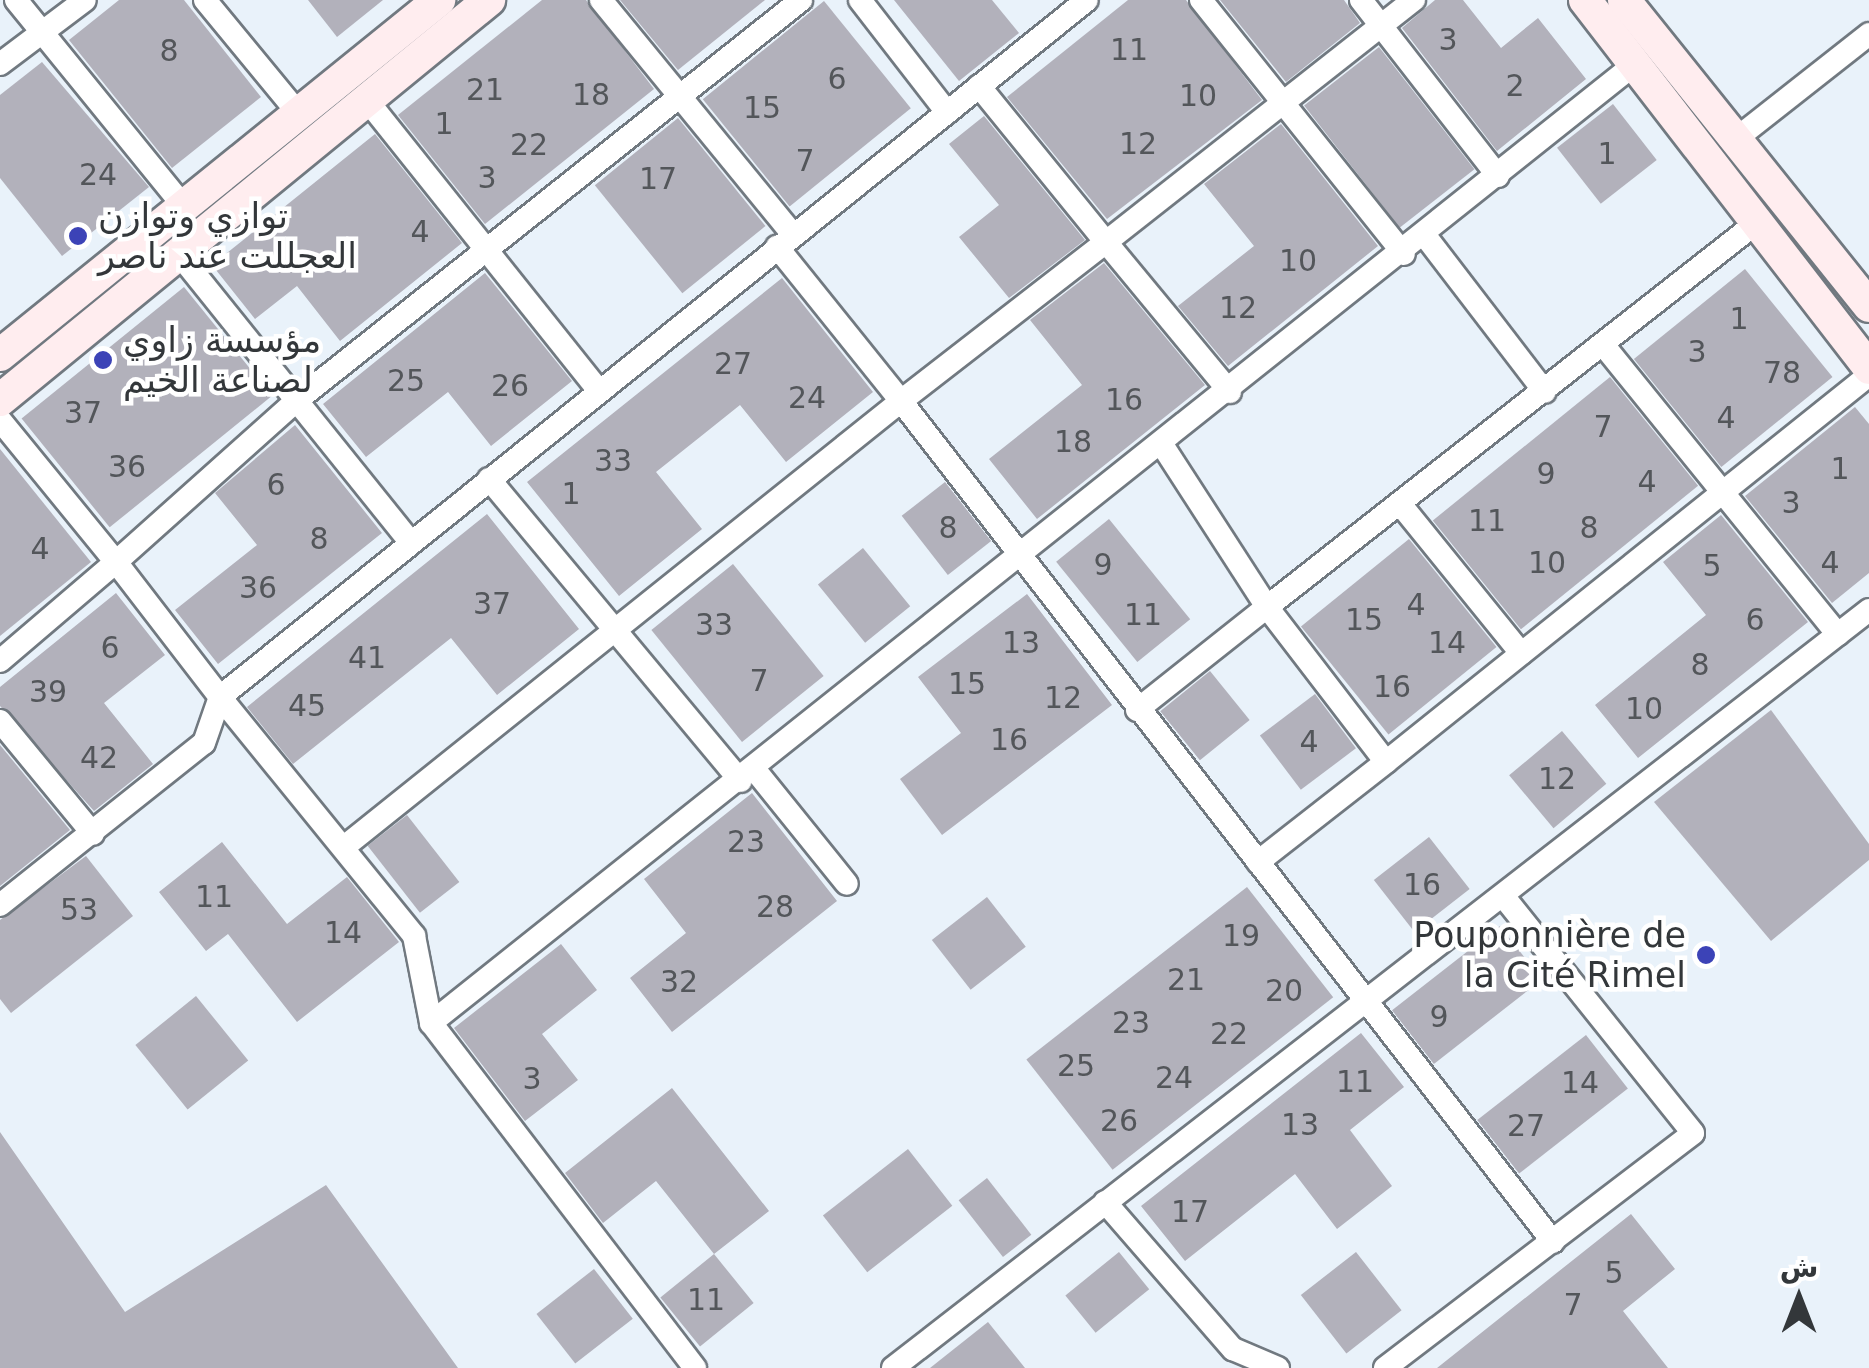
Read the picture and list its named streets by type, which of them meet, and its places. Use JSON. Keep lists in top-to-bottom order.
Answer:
{
  "places": ["توازي وتوازن العجللت عند ناصر", "مؤسسة زاوي لصناعة الخيم", "Pouponnière de la Cité Rimel"],
  "house_numbers": [
    "3",
    "11",
    "8",
    "6",
    "2",
    "21",
    "18",
    "10",
    "15",
    "1",
    "12",
    "22",
    "1",
    "7",
    "24",
    "3",
    "17",
    "4",
    "10",
    "12",
    "1",
    "3",
    "27",
    "78",
    "25",
    "26",
    "24",
    "16",
    "37",
    "4",
    "7",
    "18",
    "33",
    "36",
    "1",
    "9",
    "4",
    "6",
    "1",
    "3",
    "11",
    "8",
    "8",
    "8",
    "4",
    "10",
    "4",
    "9",
    "5",
    "36",
    "37",
    "4",
    "11",
    "15",
    "6",
    "33",
    "13",
    "14",
    "6",
    "41",
    "8",
    "7",
    "15",
    "16",
    "39",
    "12",
    "45",
    "10",
    "16",
    "4",
    "42",
    "12",
    "23",
    "16",
    "11",
    "28",
    "53",
    "14",
    "19",
    "21",
    "32",
    "20",
    "9",
    "23",
    "22",
    "25",
    "24",
    "3",
    "11",
    "14",
    "26",
    "13",
    "27",
    "17",
    "5",
    "11",
    "7"
  ],
  "north": "top"
}
